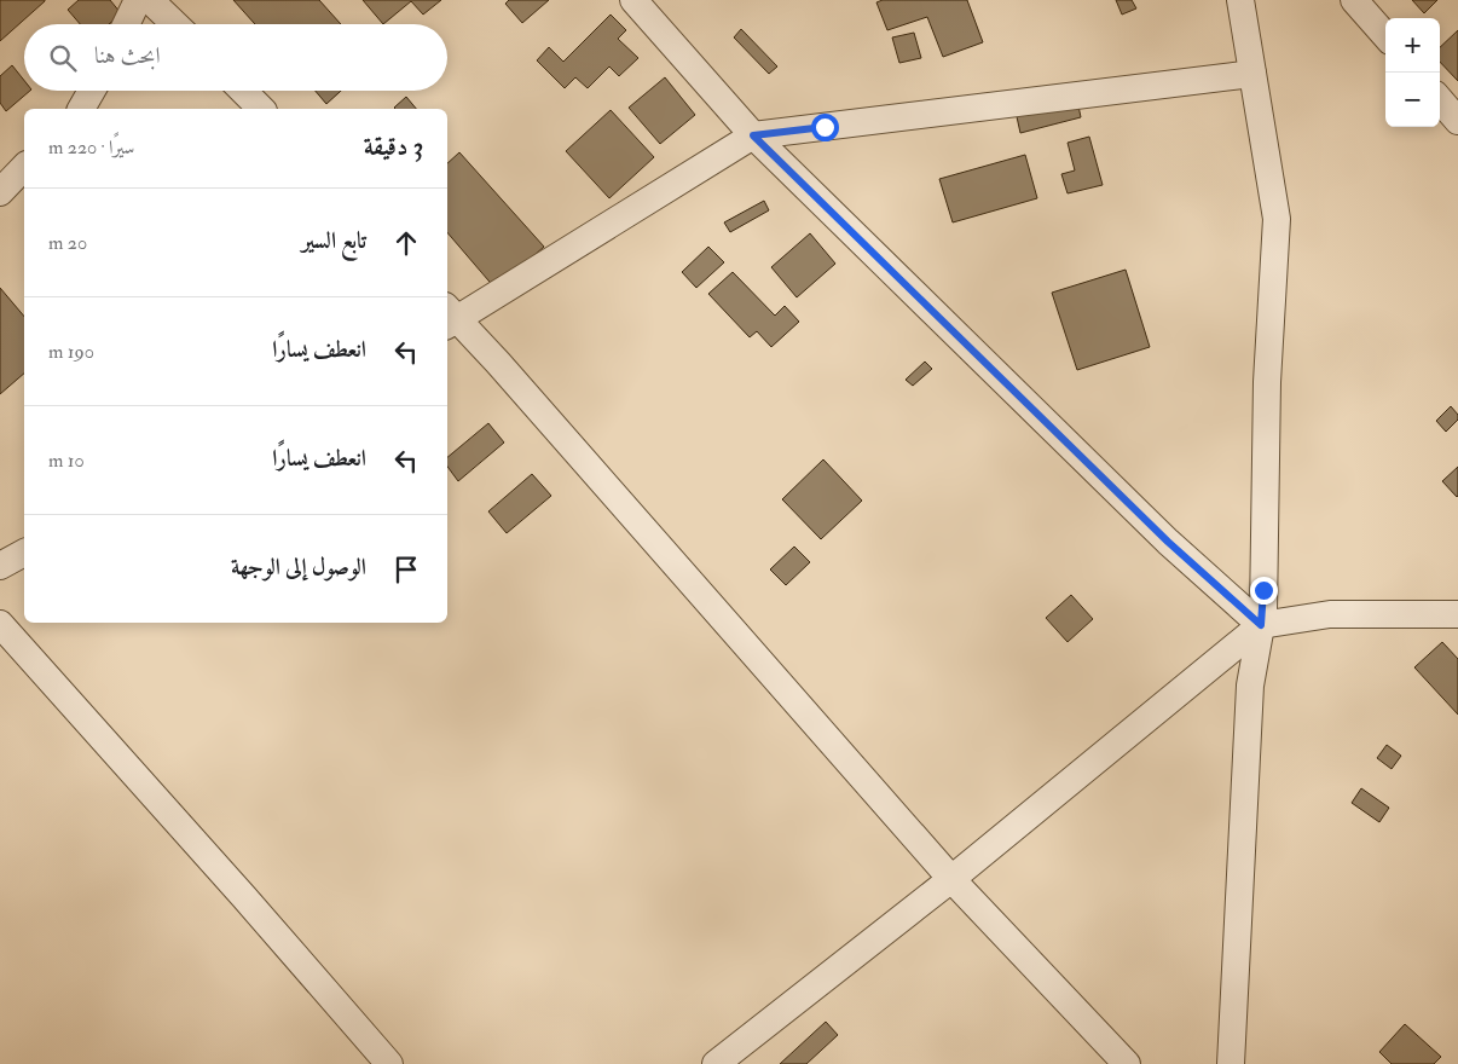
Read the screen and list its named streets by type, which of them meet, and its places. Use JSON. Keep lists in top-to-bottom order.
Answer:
{
  "page": {
    "map_buttons": ["+", "−"],
    "search": "ابحث هنا",
    "heading": ["3 دقيقة", "سيرًا · 220 m"],
    "list": [
      ["تابع السير", "20 m"],
      ["انعطف يسارًا", "190 m"],
      ["انعطف يسارًا", "10 m"],
      "الوصول إلى الوجهة"
    ]
  }
}
